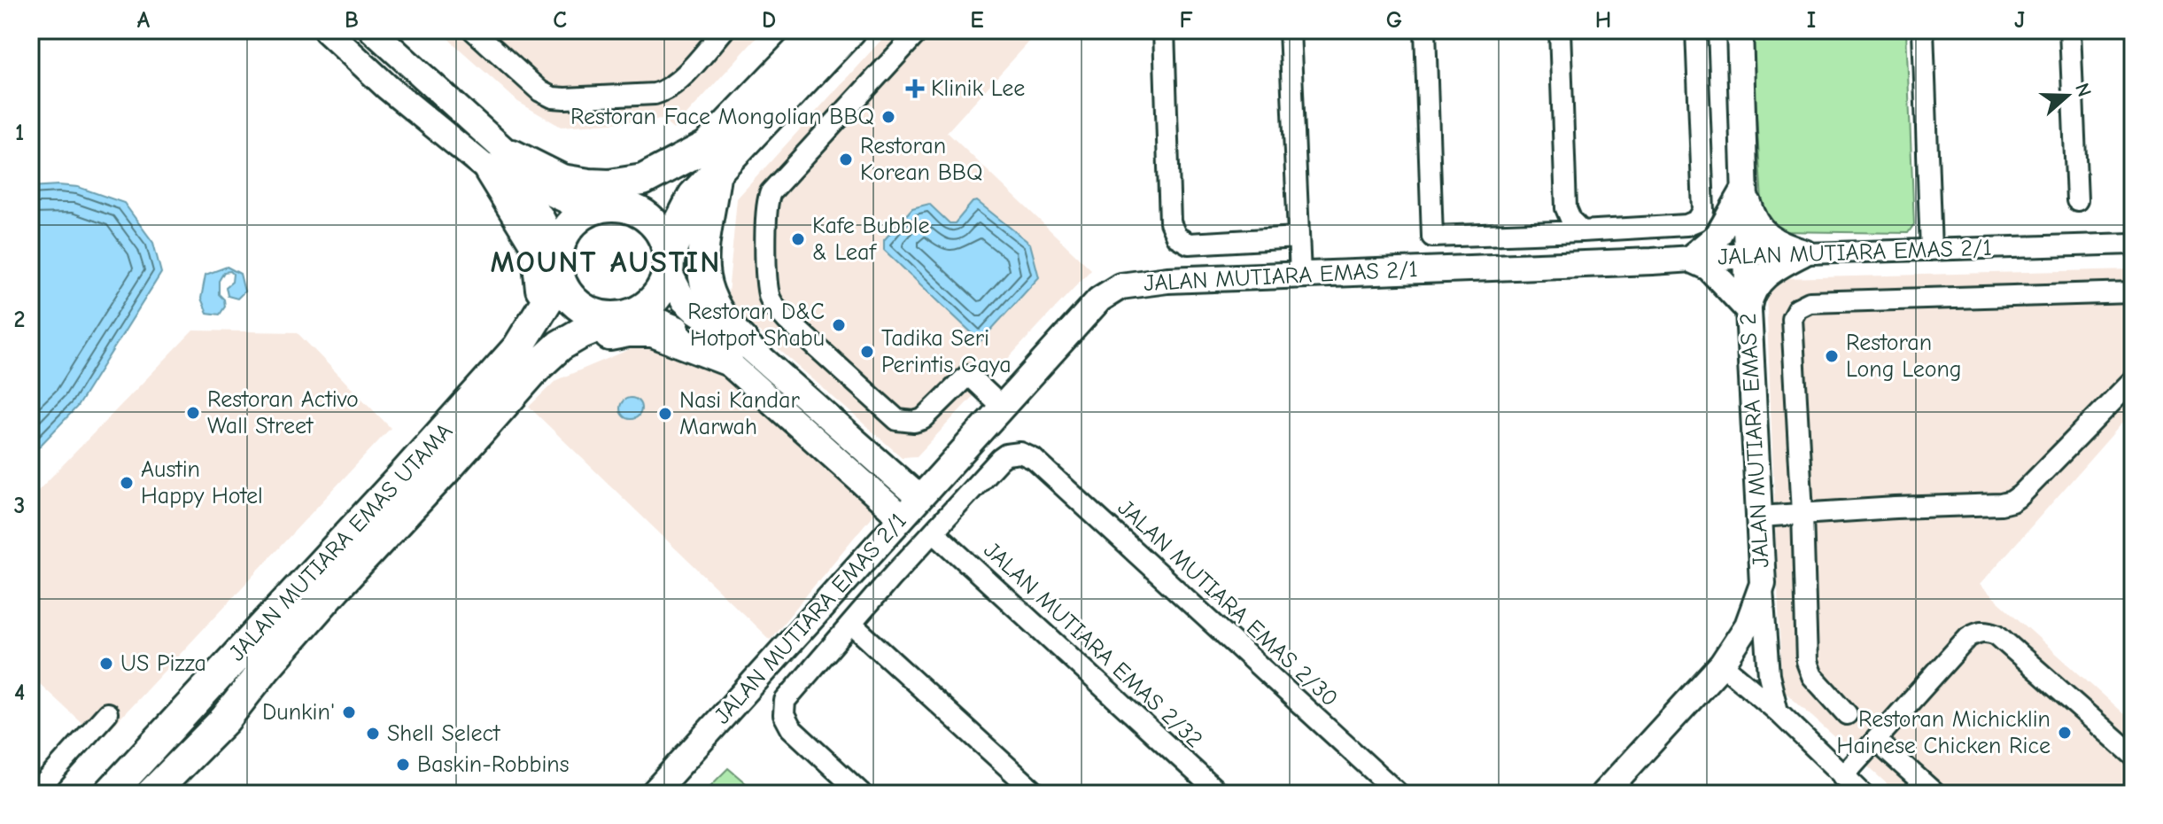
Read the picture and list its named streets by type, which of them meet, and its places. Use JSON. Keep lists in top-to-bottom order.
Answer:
{
  "streets": {
    "main road": ["JALAN MUTIARA EMAS UTAMA"],
    "street": [
      "JALAN MUTIARA EMAS 2/1",
      "JALAN MUTIARA EMAS 2",
      "JALAN MUTIARA EMAS 2/30",
      "JALAN MUTIARA EMAS 2/32"
    ]
  },
  "crossings": [
    ["JALAN MUTIARA EMAS 2/1", "JALAN MUTIARA EMAS 2"],
    ["JALAN MUTIARA EMAS 2/30", "JALAN MUTIARA EMAS 2/32"]
  ],
  "districts": ["MOUNT AUSTIN"],
  "places": {
    "health": ["Klinik Lee"],
    "other": [
      "Restoran Face Mongolian BBQ",
      "Restoran Korean BBQ",
      "Kafe Bubble & Leaf",
      "Restoran D&C Hotpot Shabu",
      "Tadika Seri Perintis Gaya",
      "Restoran Long Leong",
      "Restoran Activo Wall Street",
      "Nasi Kandar Marwah",
      "Austin Happy Hotel",
      "US Pizza",
      "Dunkin'",
      "Restoran Michicklin Hainese Chicken Rice",
      "Shell Select",
      "Baskin-Robbins"
    ]
  },
  "north": "right",
  "grid": {
    "columns": [
      "A",
      "B",
      "C",
      "D",
      "E",
      "F",
      "G",
      "H",
      "I",
      "J"
    ],
    "rows": [
      "1",
      "2",
      "3",
      "4"
    ]
  }
}
